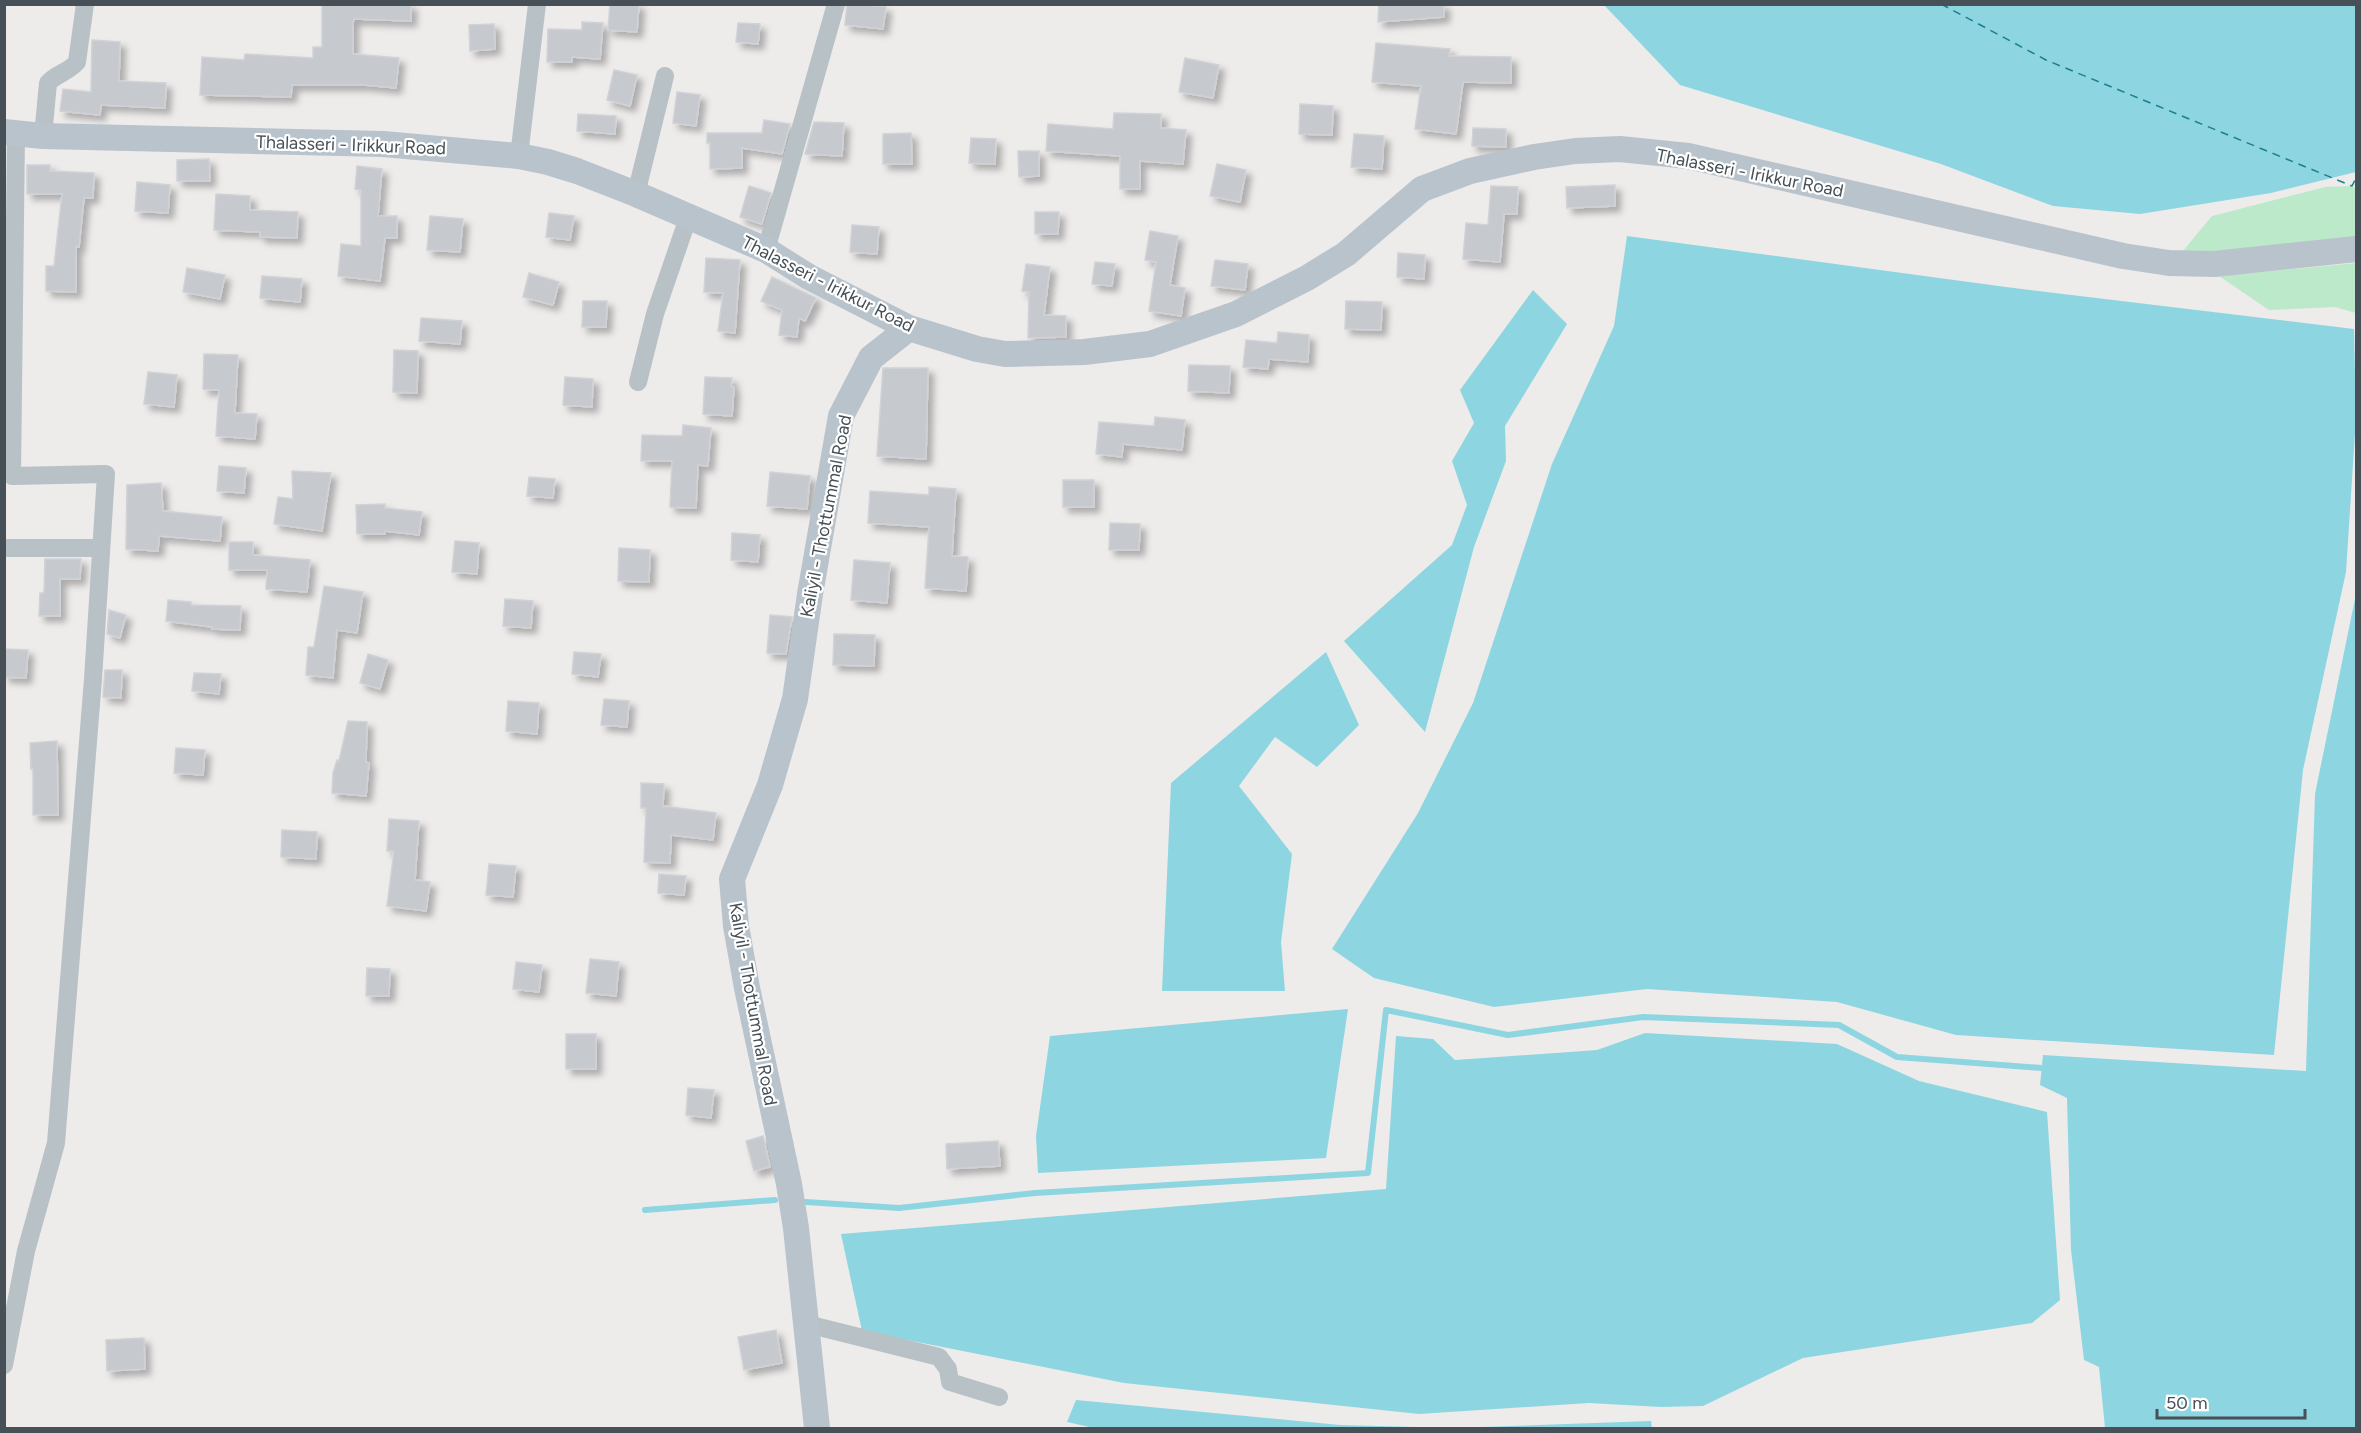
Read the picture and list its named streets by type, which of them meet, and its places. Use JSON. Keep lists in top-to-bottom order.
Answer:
{
  "streets": {
    "main road": ["Thalasseri - Irikkur Road", "Kaliyil - Thottummal Road"]
  },
  "crossings": [
    ["Thalasseri - Irikkur Road", "Kaliyil - Thottummal Road"]
  ],
  "scale_bar": "50 m"
}
